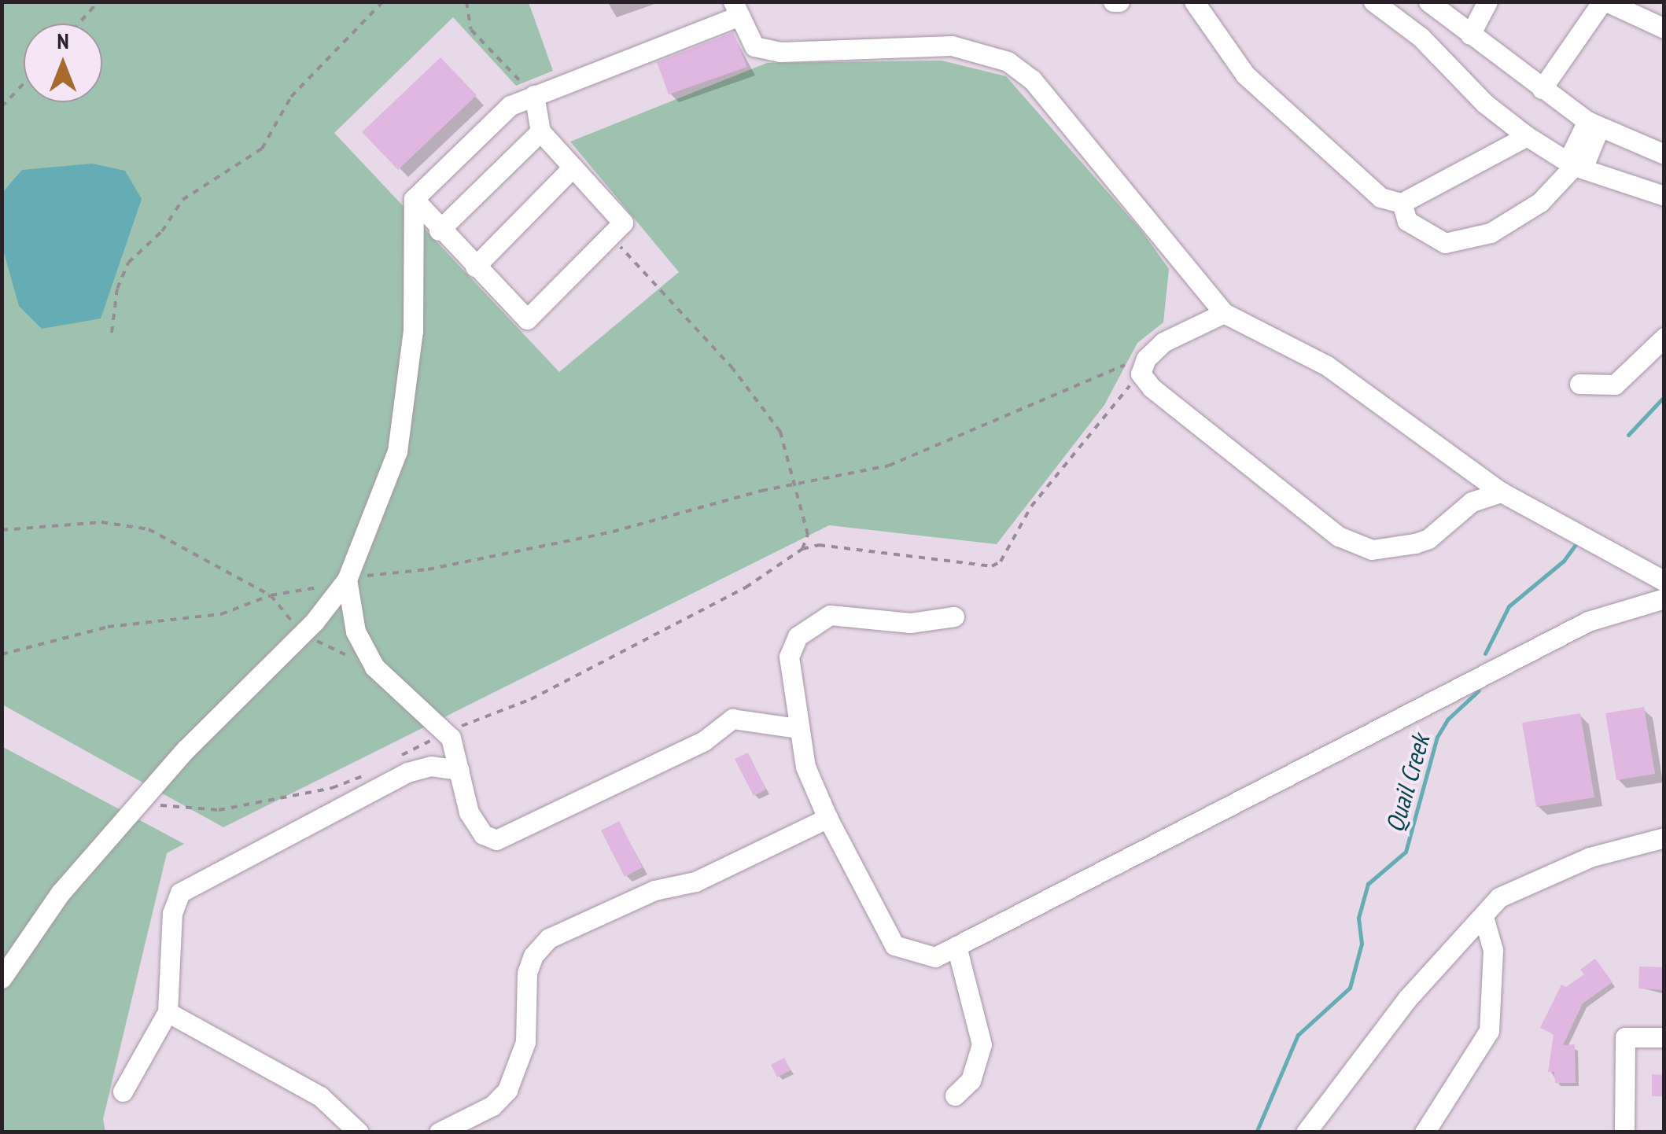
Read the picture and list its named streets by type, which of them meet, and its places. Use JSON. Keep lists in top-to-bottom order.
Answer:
{
  "water": ["Quail Creek"],
  "north": "top"
}
